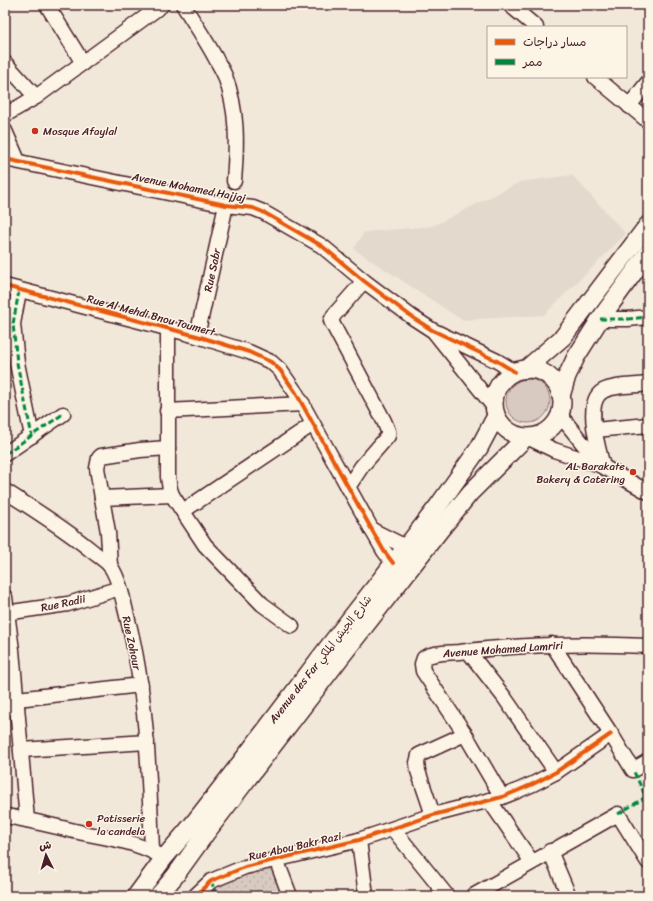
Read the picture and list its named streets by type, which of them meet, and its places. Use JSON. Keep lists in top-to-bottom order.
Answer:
{
  "streets": {
    "main road": ["Avenue des Far شارع الجيش الملكي"],
    "street": [
      "Avenue Mohamed Hajjaj",
      "Rue Sabr",
      "Rue Al Mehdi Bnou Toumert",
      "Rue Radii",
      "Rue Zohour",
      "Avenue Mohamed Lamriri",
      "Rue Abou Bakr Razi"
    ]
  },
  "crossings": [
    ["Avenue Mohamed Hajjaj", "Rue Sabr"],
    ["Avenue Mohamed Hajjaj", "Avenue des Far شارع الجيش الملكي"],
    ["Rue Sabr", "Rue Al Mehdi Bnou Toumert"],
    ["Rue Al Mehdi Bnou Toumert", "Avenue des Far شارع الجيش الملكي"],
    ["Rue Radii", "Rue Zohour"],
    ["Rue Zohour", "Avenue des Far شارع الجيش الملكي"]
  ],
  "places": ["Mosque Afaylal", "AL Barakate Bakery & Catering", "Patisserie la candela"],
  "legend": ["مسار دراجات", "ممر"],
  "north": "top"
}
